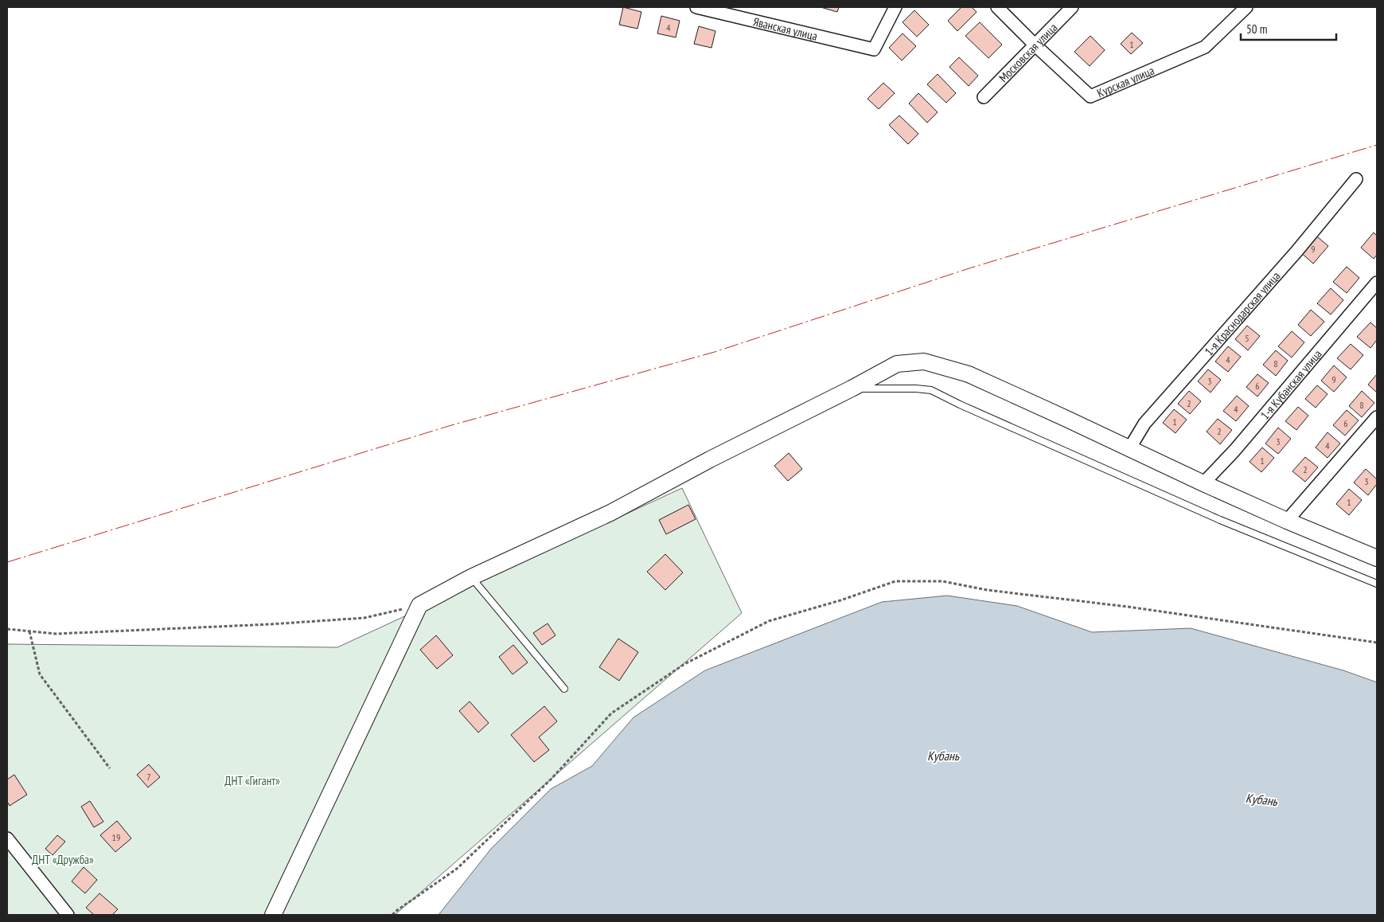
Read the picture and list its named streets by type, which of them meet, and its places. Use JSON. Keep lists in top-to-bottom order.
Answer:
{
  "streets": {
    "street": [
      "Яванская улица",
      "Московская улица",
      "Курская улица",
      "1-я Краснодарская улица",
      "1-я Кубанская улица"
    ]
  },
  "crossings": [
    ["Московская улица", "Курская улица"]
  ],
  "water": ["Кубань"],
  "parks": ["ДНТ «Гигант»", "ДНТ «Дружба»"],
  "house_numbers": [
    "4",
    "1",
    "9",
    "5",
    "4",
    "8",
    "9",
    "3",
    "6",
    "2",
    "8",
    "4",
    "1",
    "6",
    "2",
    "3",
    "4",
    "1",
    "2",
    "3",
    "1",
    "7",
    "19"
  ],
  "scale_bar": "50 m"
}
